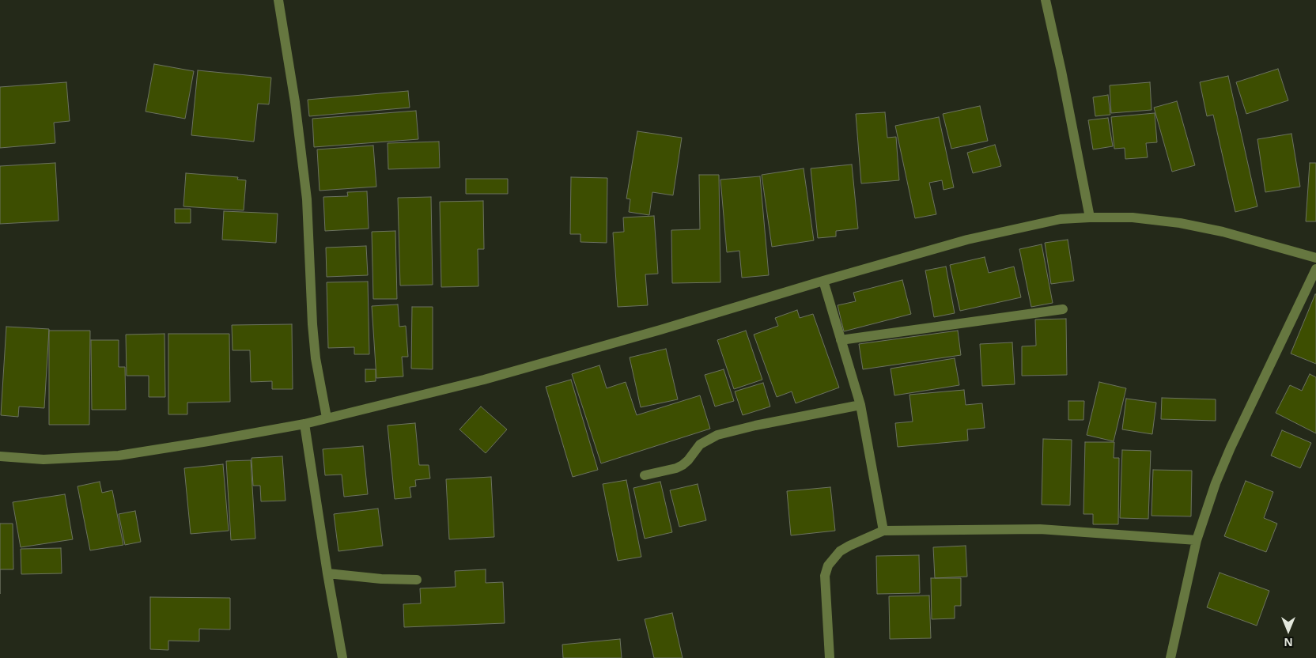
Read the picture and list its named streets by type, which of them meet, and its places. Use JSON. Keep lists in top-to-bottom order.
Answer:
{
  "north": "bottom"
}
